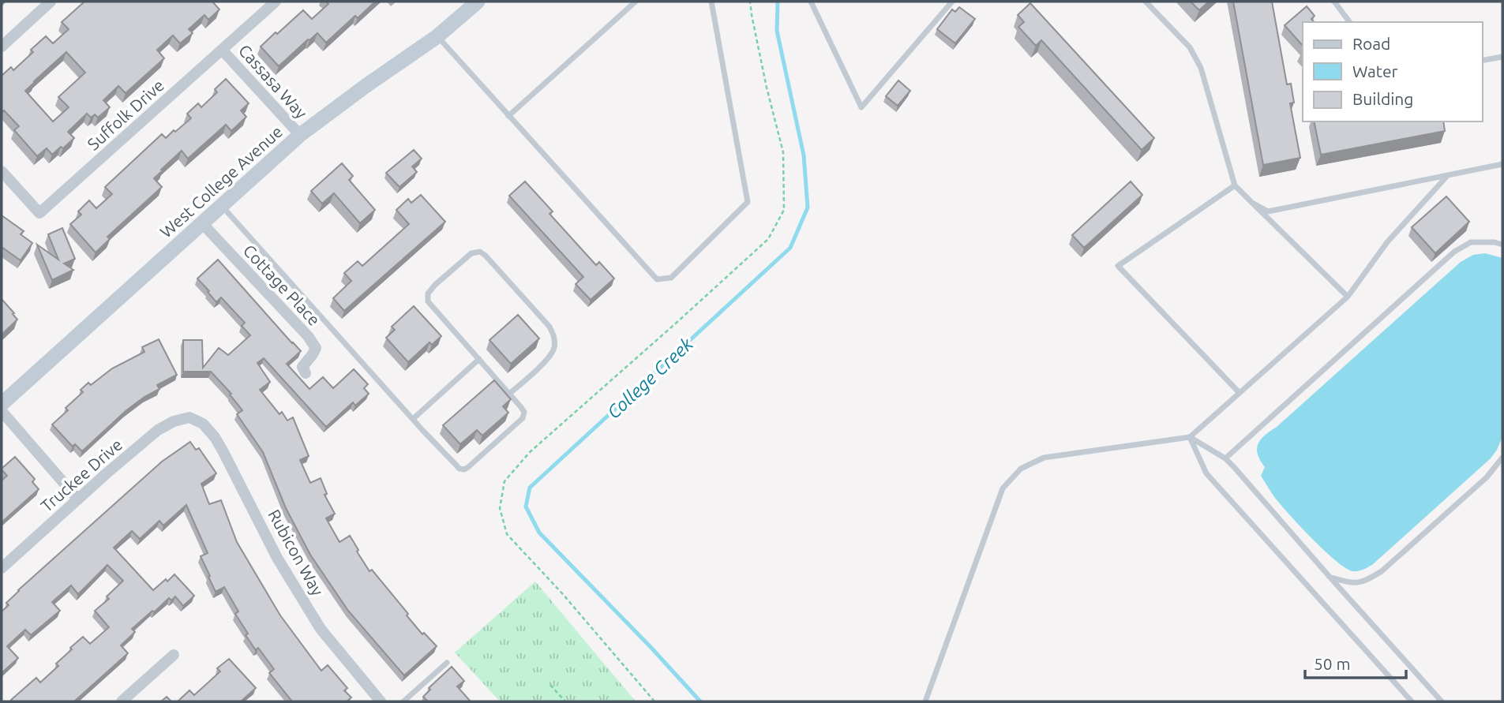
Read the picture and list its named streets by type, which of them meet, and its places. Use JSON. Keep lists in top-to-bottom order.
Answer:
{
  "streets": {
    "main road": ["West College Avenue"],
    "street": [
      "Cassasa Way",
      "Suffolk Drive",
      "Cottage Place",
      "Truckee Drive",
      "Rubicon Way"
    ]
  },
  "crossings": [
    ["Cassasa Way", "Suffolk Drive"],
    ["Cassasa Way", "West College Avenue"],
    ["West College Avenue", "Cottage Place"],
    ["Truckee Drive", "Rubicon Way"]
  ],
  "water": ["College Creek"],
  "legend": ["Road", "Water", "Building"],
  "scale_bar": "50 m"
}
